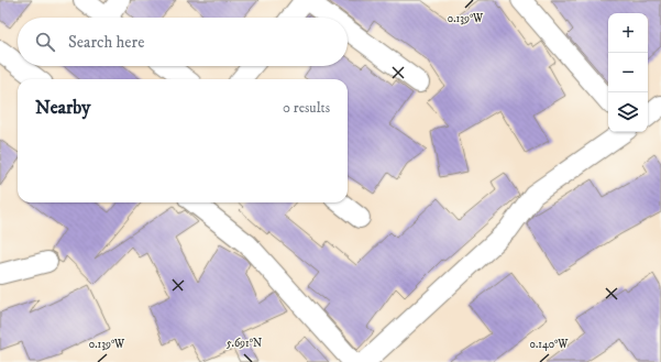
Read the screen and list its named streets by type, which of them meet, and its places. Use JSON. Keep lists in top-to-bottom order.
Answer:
{
  "page": {
    "map_buttons": ["+", "−"],
    "search": "Search here",
    "heading": ["Nearby", "0 results"]
  },
  "coordinates": ["0.139°W", "5.691°N", "0.140°W"]
}
